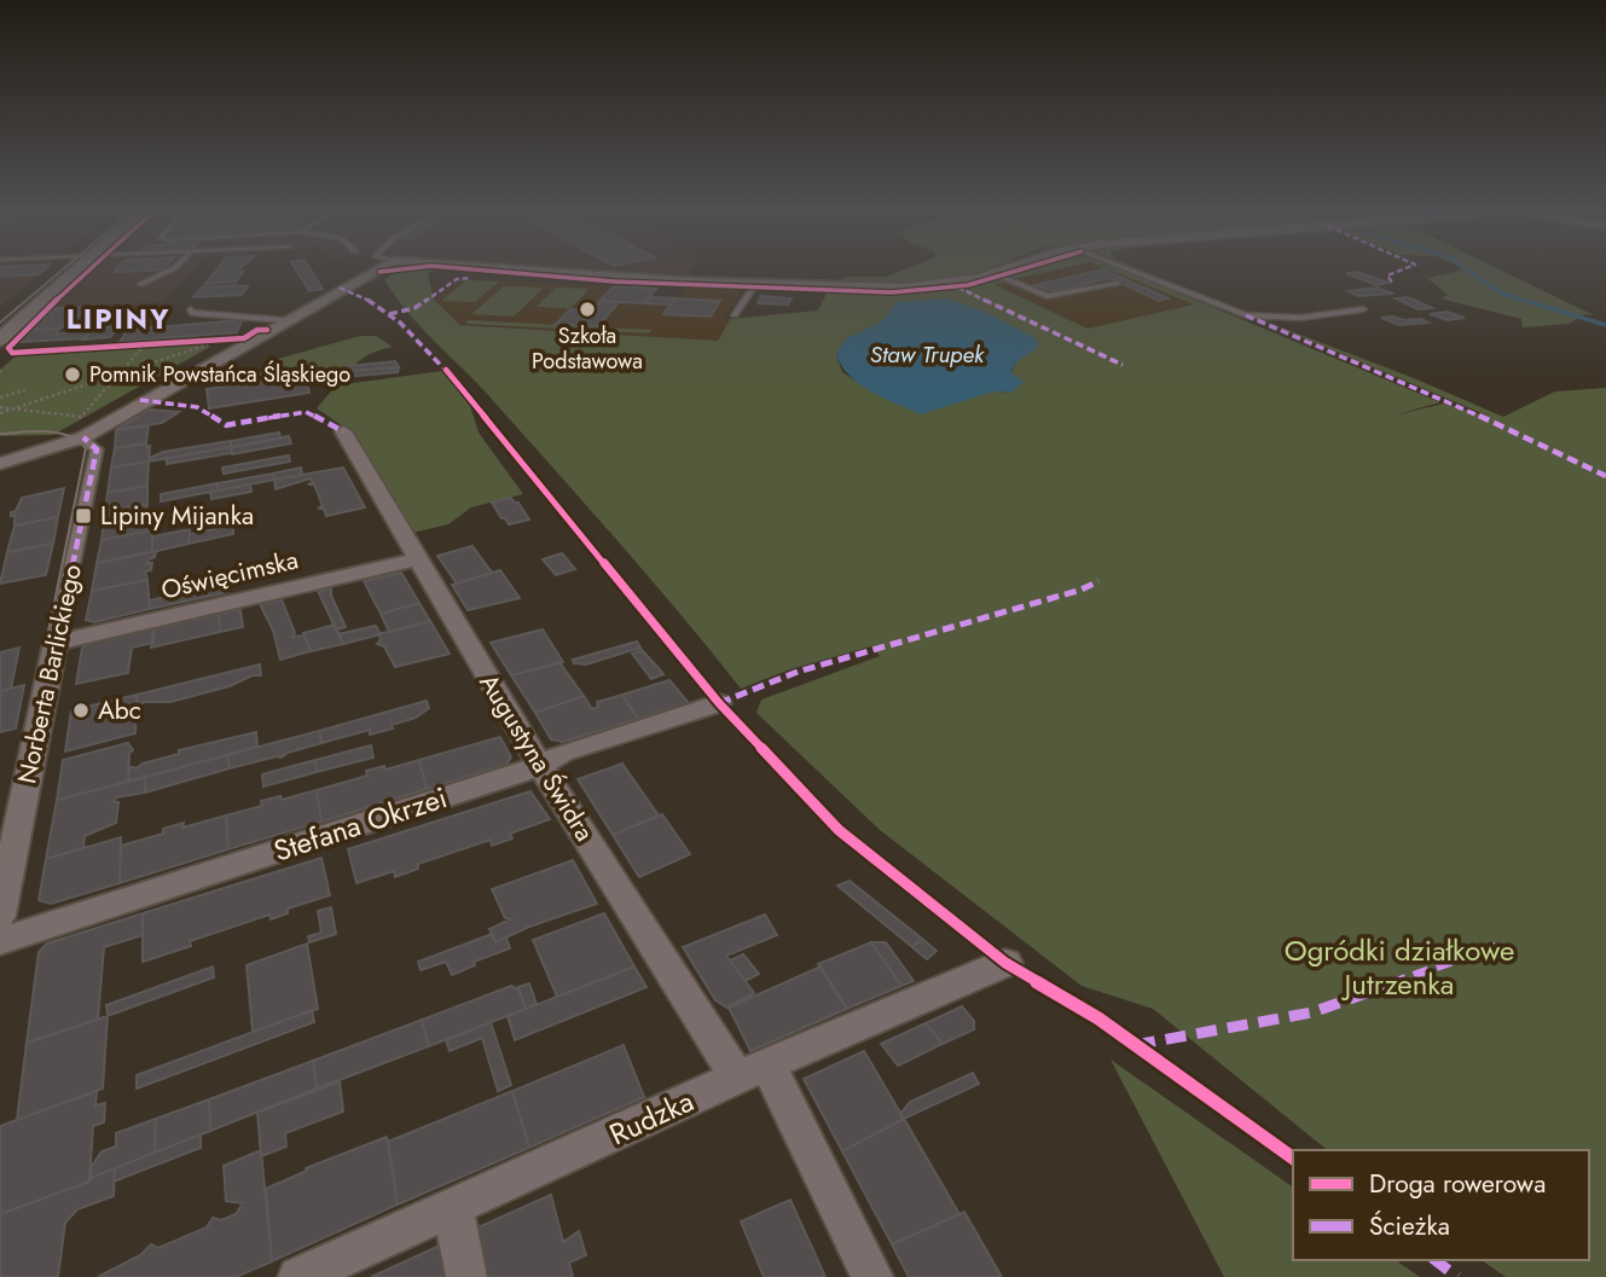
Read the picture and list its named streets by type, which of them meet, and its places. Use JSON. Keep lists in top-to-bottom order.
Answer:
{
  "streets": {
    "street": [
      "Oświęcimska",
      "Norberta Barlickiego",
      "Augustyna Świdra",
      "Stefana Okrzei",
      "Rudzka"
    ]
  },
  "crossings": [
    ["Oświęcimska", "Norberta Barlickiego"],
    ["Oświęcimska", "Augustyna Świdra"],
    ["Augustyna Świdra", "Stefana Okrzei"],
    ["Augustyna Świdra", "Rudzka"]
  ],
  "districts": ["LIPINY"],
  "water": ["Staw Trupek"],
  "parks": ["Ogródki działkowe Jutrzenka"],
  "places": {
    "other": ["Szkoła Podstawowa", "Pomnik Powstańca Śląskiego", "Abc"],
    "transit": ["Lipiny Mijanka"]
  },
  "legend": ["Droga rowerowa", "Ścieżka"]
}
